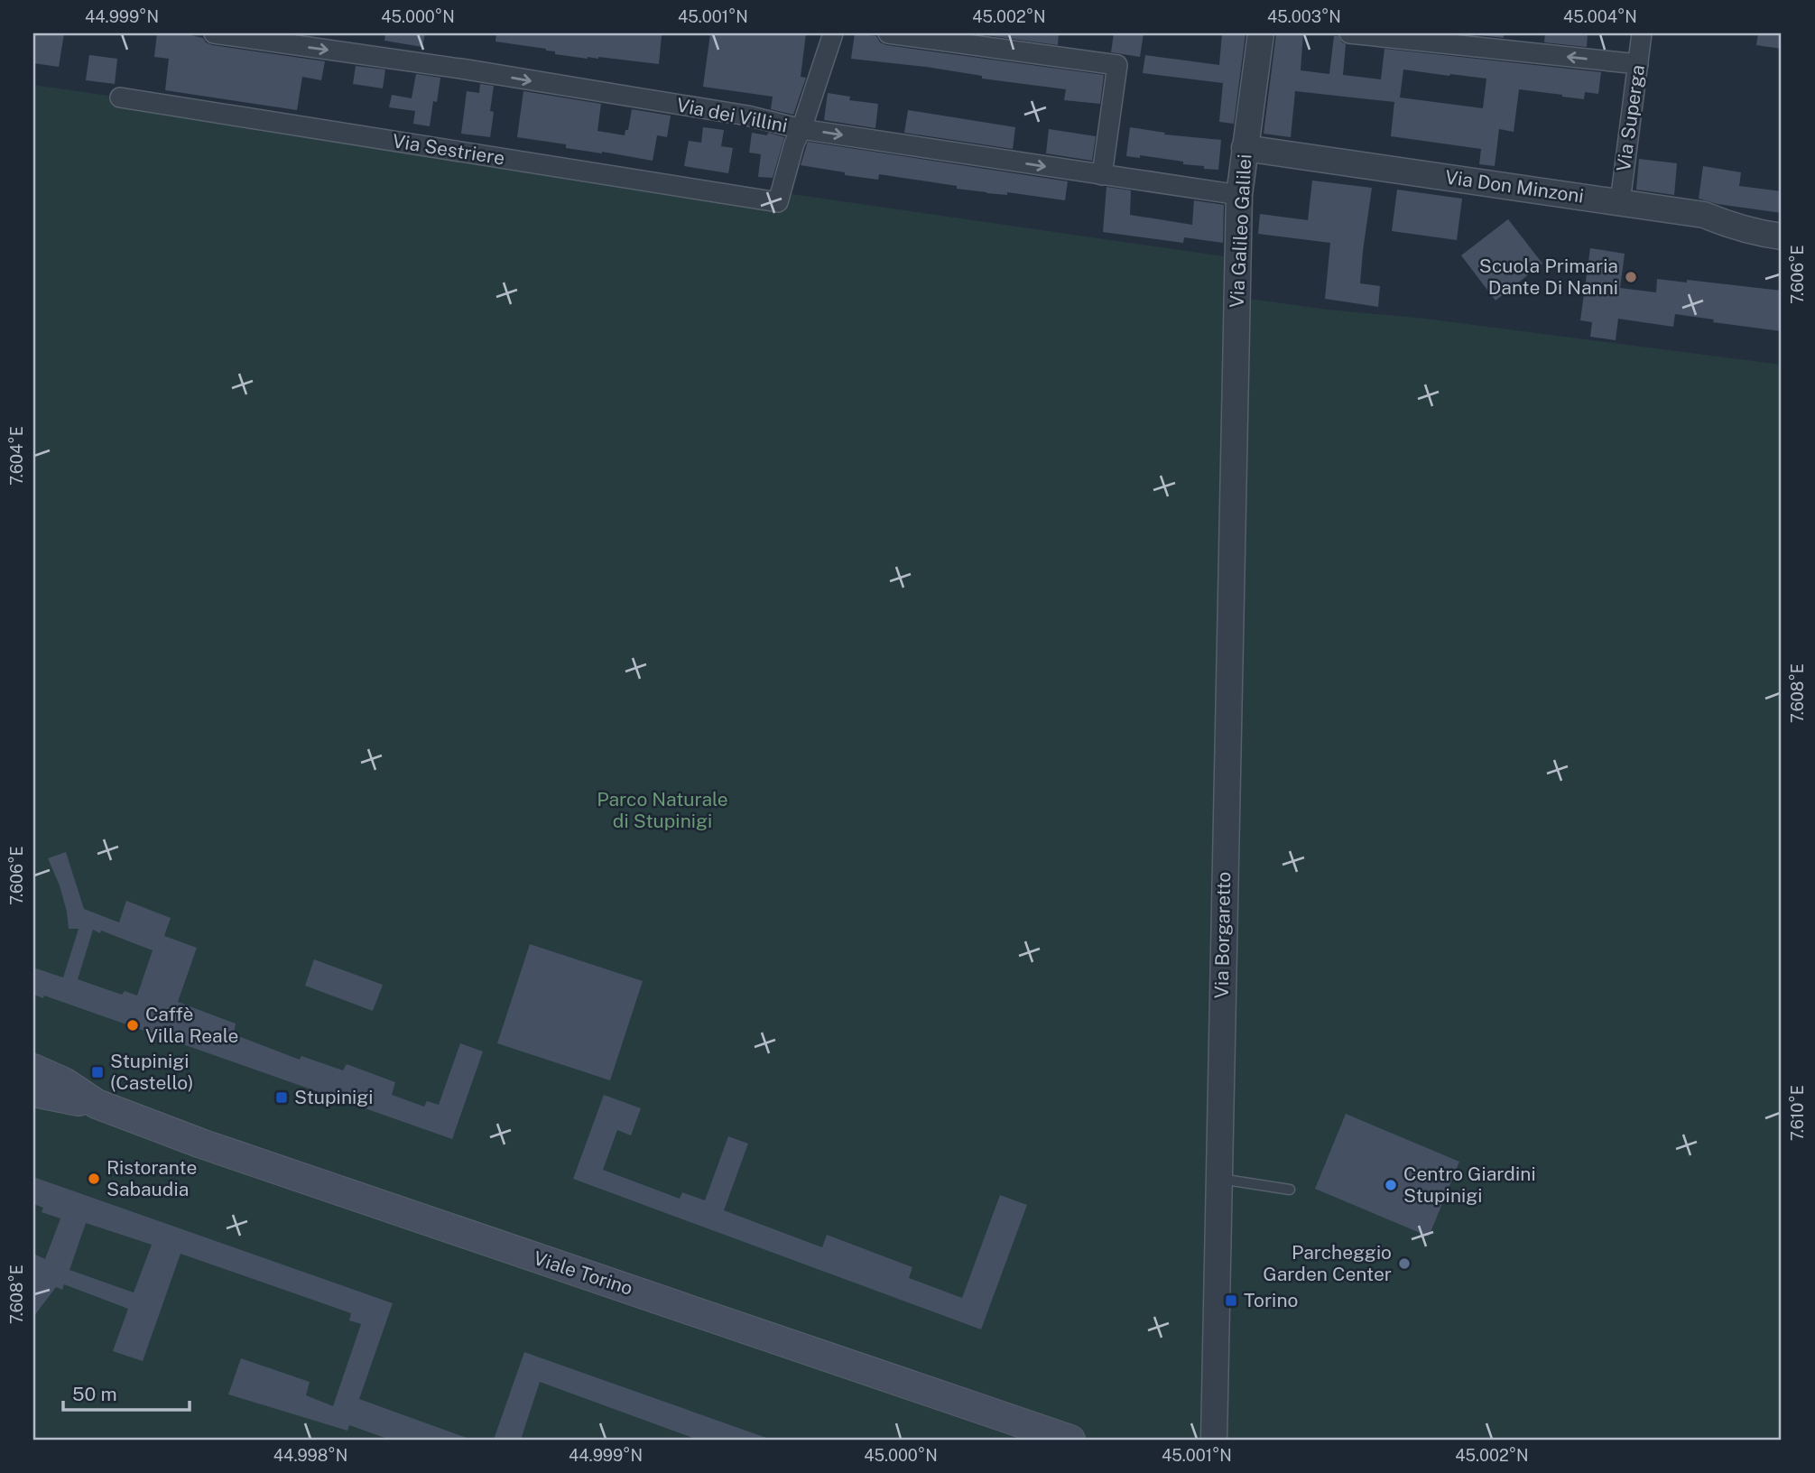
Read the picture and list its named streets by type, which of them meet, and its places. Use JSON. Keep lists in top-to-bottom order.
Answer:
{
  "streets": {
    "main road": ["Viale Torino"],
    "street": [
      "Via dei Villini",
      "Via Superga",
      "Via Sestriere",
      "Via Don Minzoni",
      "Via Galileo Galilei",
      "Via Borgaretto"
    ]
  },
  "crossings": [
    ["Via dei Villini", "Via Sestriere"],
    ["Via dei Villini", "Via Galileo Galilei"],
    ["Via Superga", "Via Don Minzoni"],
    ["Via Don Minzoni", "Via Galileo Galilei"],
    ["Via Galileo Galilei", "Via Borgaretto"]
  ],
  "one_way": ["Via dei Villini"],
  "parks": ["Parco Naturale di Stupinigi"],
  "places": {
    "other": [
      "Scuola Primaria Dante Di Nanni",
      "Caffè Villa Reale",
      "Ristorante Sabaudia",
      "Centro Giardini Stupinigi",
      "Parcheggio Garden Center"
    ],
    "transit": ["Stupinigi (Castello)", "Stupinigi", "Torino"]
  },
  "scale_bar": "50 m",
  "coordinates": [
    "44.999°N",
    "45.000°N",
    "45.001°N",
    "45.002°N",
    "45.003°N",
    "45.004°N",
    "7.606°E",
    "7.604°E",
    "7.608°E",
    "7.610°E",
    "44.998°N"
  ]
}
